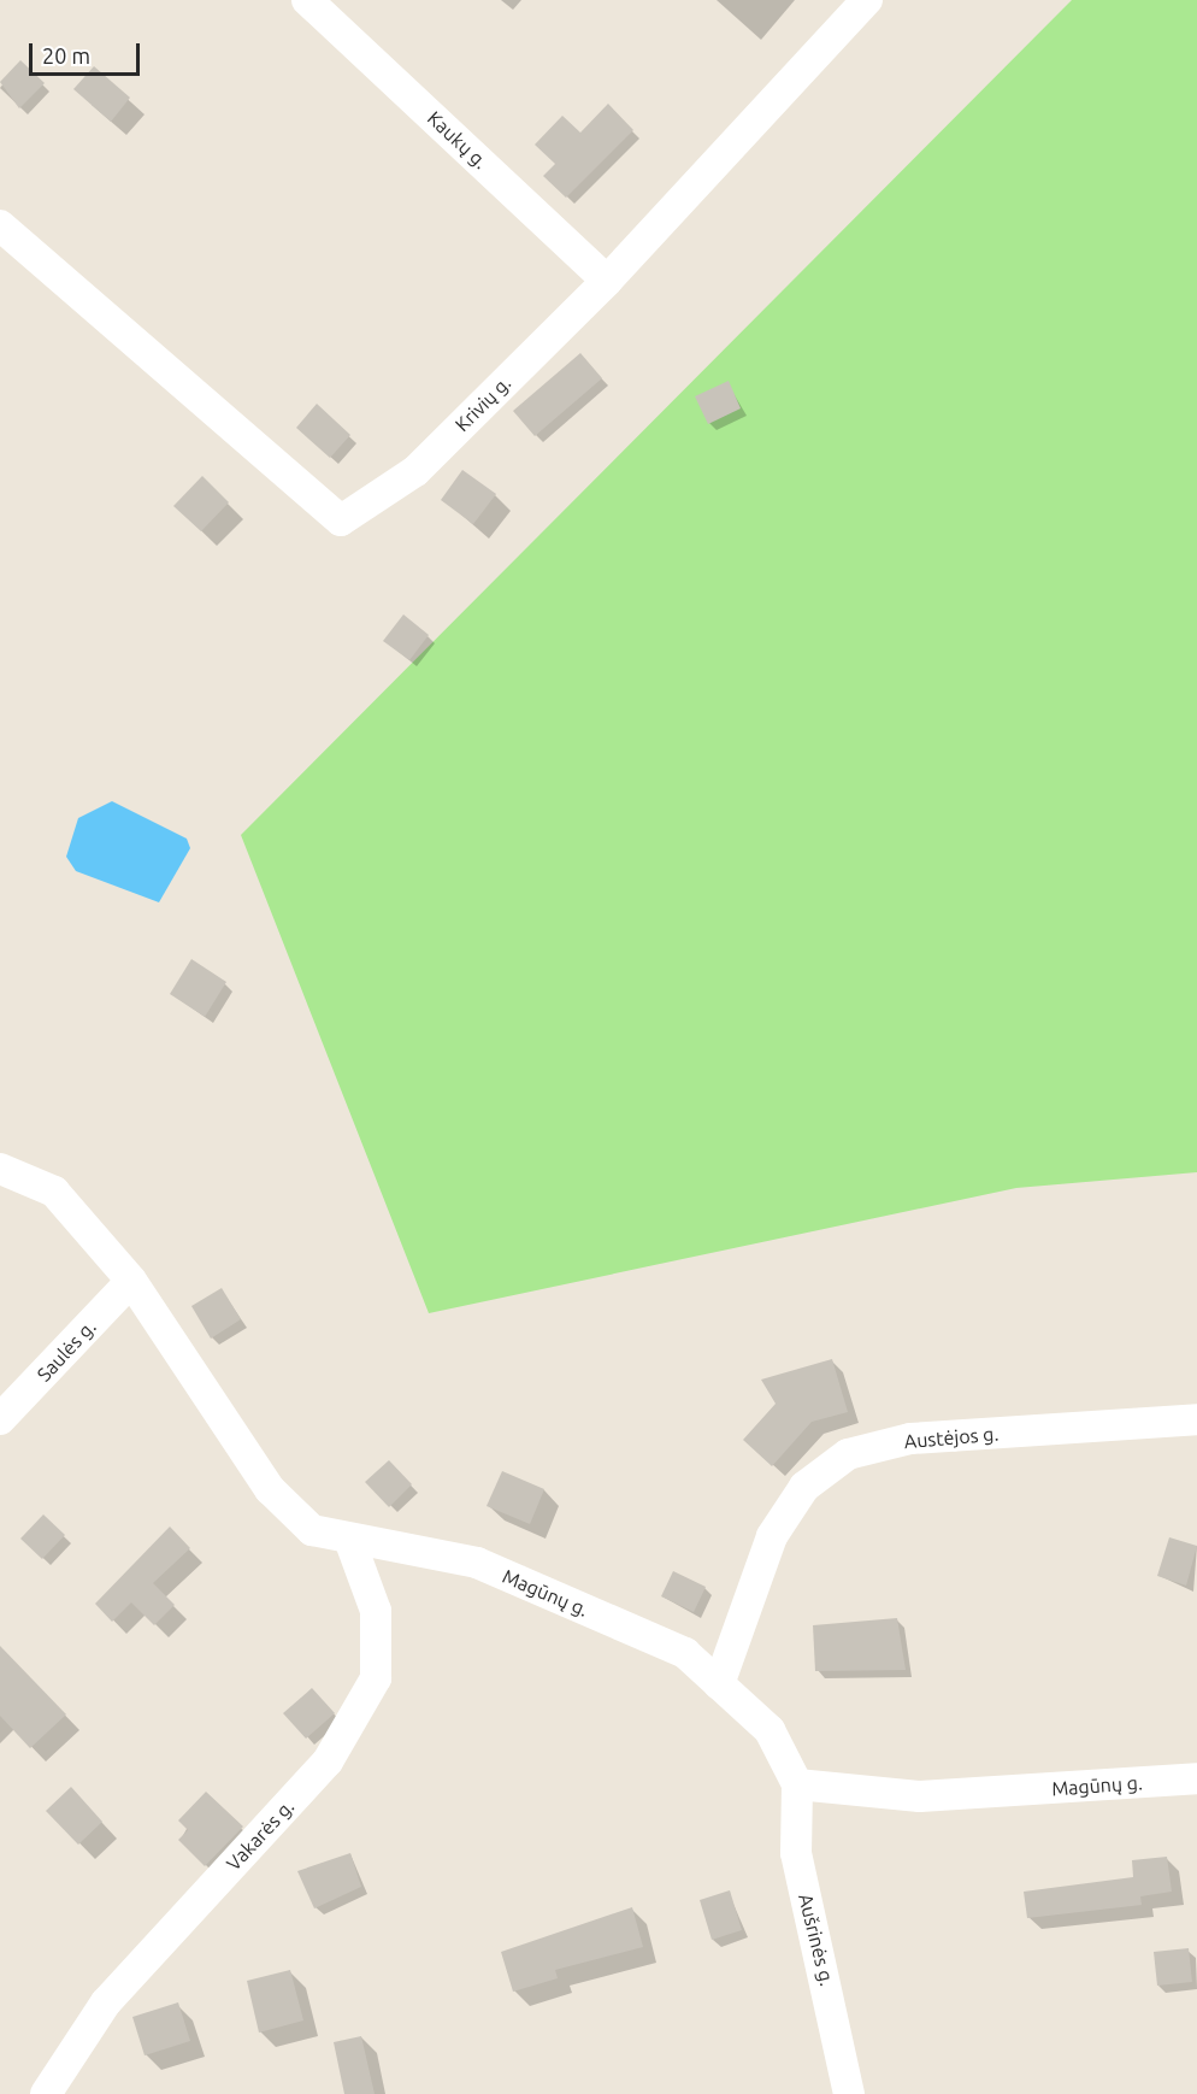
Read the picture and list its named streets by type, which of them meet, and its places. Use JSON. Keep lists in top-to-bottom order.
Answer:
{
  "streets": {
    "street": [
      "Kaukų g.",
      "Krivių g.",
      "Saulės g.",
      "Austėjos g.",
      "Magūnų g.",
      "Vakarės g.",
      "Aušrinės g."
    ]
  },
  "crossings": [
    ["Kaukų g.", "Krivių g."],
    ["Saulės g.", "Magūnų g."],
    ["Austėjos g.", "Magūnų g."],
    ["Magūnų g.", "Vakarės g."],
    ["Magūnų g.", "Aušrinės g."]
  ],
  "scale_bar": "20 m"
}
